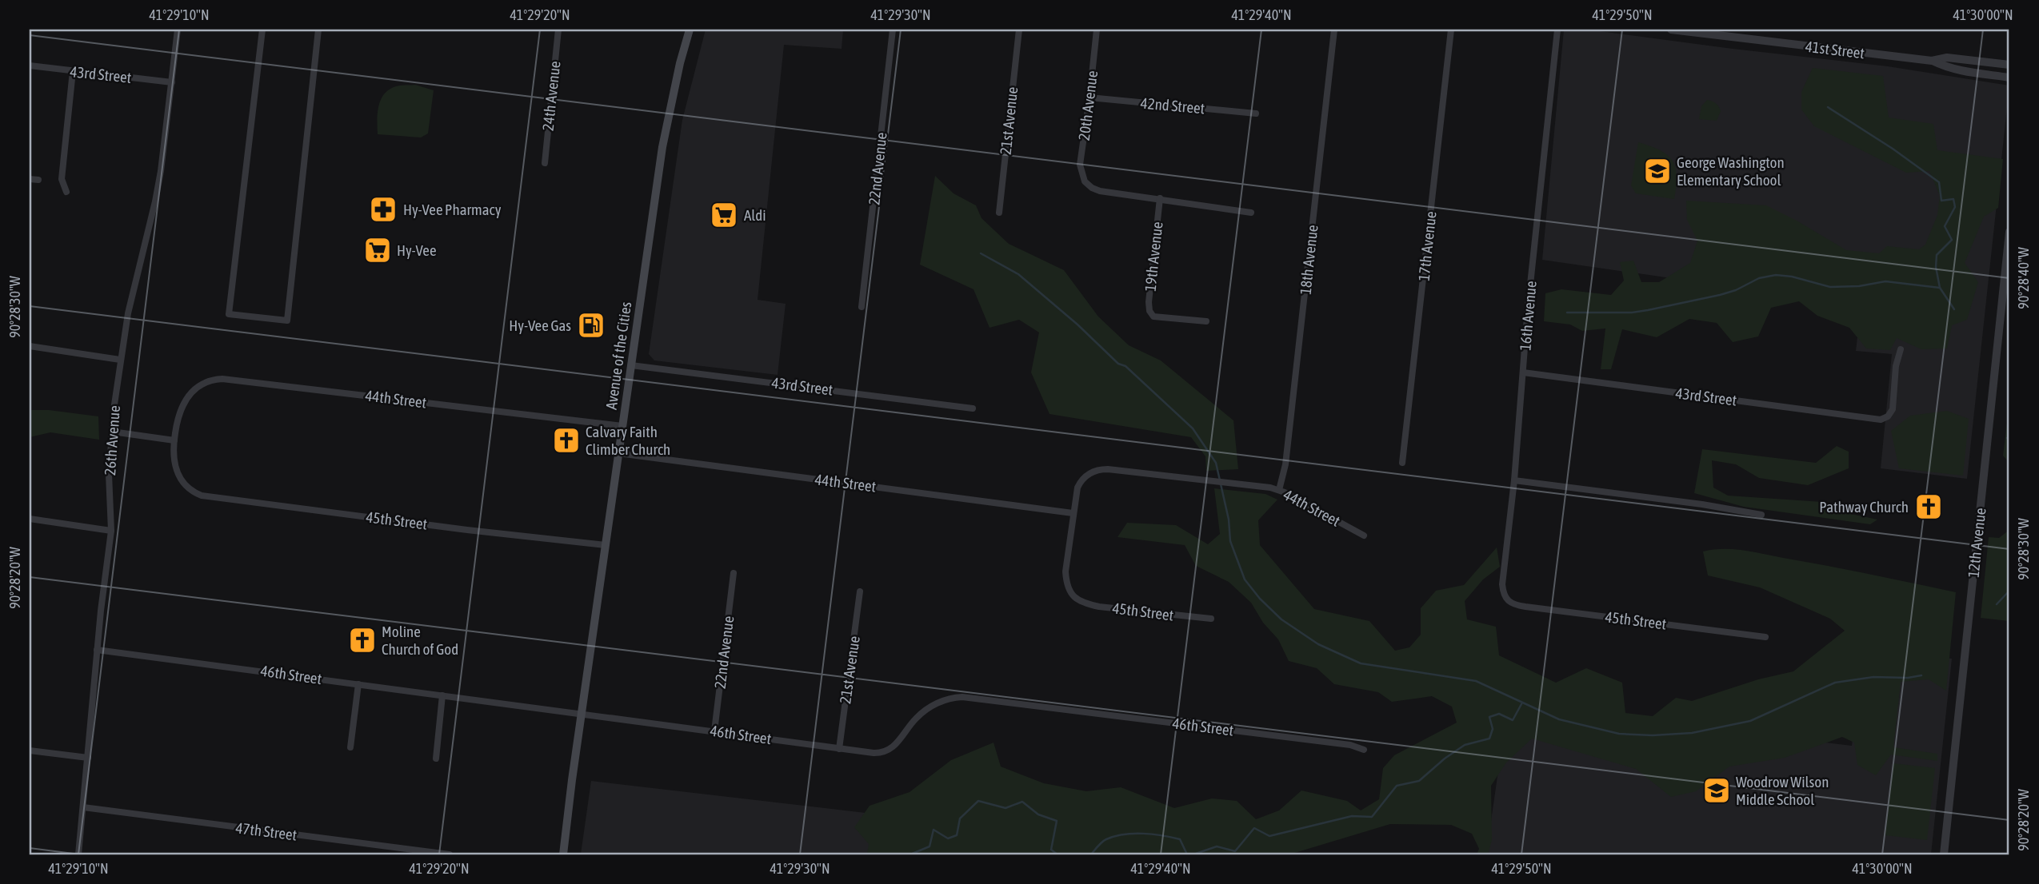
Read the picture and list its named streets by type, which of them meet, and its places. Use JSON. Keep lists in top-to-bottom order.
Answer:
{
  "streets": {
    "main road": ["Avenue of the Cities"],
    "street": [
      "41st Street",
      "43rd Street",
      "24th Avenue",
      "20th Avenue",
      "42nd Street",
      "21st Avenue",
      "22nd Avenue",
      "17th Avenue",
      "19th Avenue",
      "18th Avenue",
      "16th Avenue",
      "44th Street",
      "26th Avenue",
      "45th Street",
      "12th Avenue",
      "46th Street",
      "47th Street"
    ]
  },
  "crossings": [
    ["43rd Street", "16th Avenue"],
    ["43rd Street", "Avenue of the Cities"],
    ["43rd Street", "26th Avenue"],
    ["20th Avenue", "42nd Street"],
    ["20th Avenue", "19th Avenue"],
    ["21st Avenue", "46th Street"],
    ["22nd Avenue", "46th Street"],
    ["18th Avenue", "44th Street"],
    ["16th Avenue", "45th Street"],
    ["Avenue of the Cities", "44th Street"],
    ["Avenue of the Cities", "45th Street"],
    ["Avenue of the Cities", "46th Street"],
    ["44th Street", "45th Street"],
    ["26th Avenue", "46th Street"],
    ["26th Avenue", "47th Street"]
  ],
  "places": {
    "school or university": ["George Washington Elementary School", "Woodrow Wilson Middle School"],
    "pharmacy": ["Hy-Vee Pharmacy"],
    "supermarket": ["Aldi", "Hy-Vee"],
    "fuel station": ["Hy-Vee Gas"],
    "church": ["Calvary Faith Climber Church", "Pathway Church", "Moline Church of God"]
  },
  "coordinates": [
    "41°29'10\"N",
    "41°29'20\"N",
    "41°29'30\"N",
    "41°29'40\"N",
    "41°29'50\"N",
    "41°30'00\"N",
    "90°28'40\"W",
    "90°28'30\"W",
    "90°28'20\"W"
  ]
}
